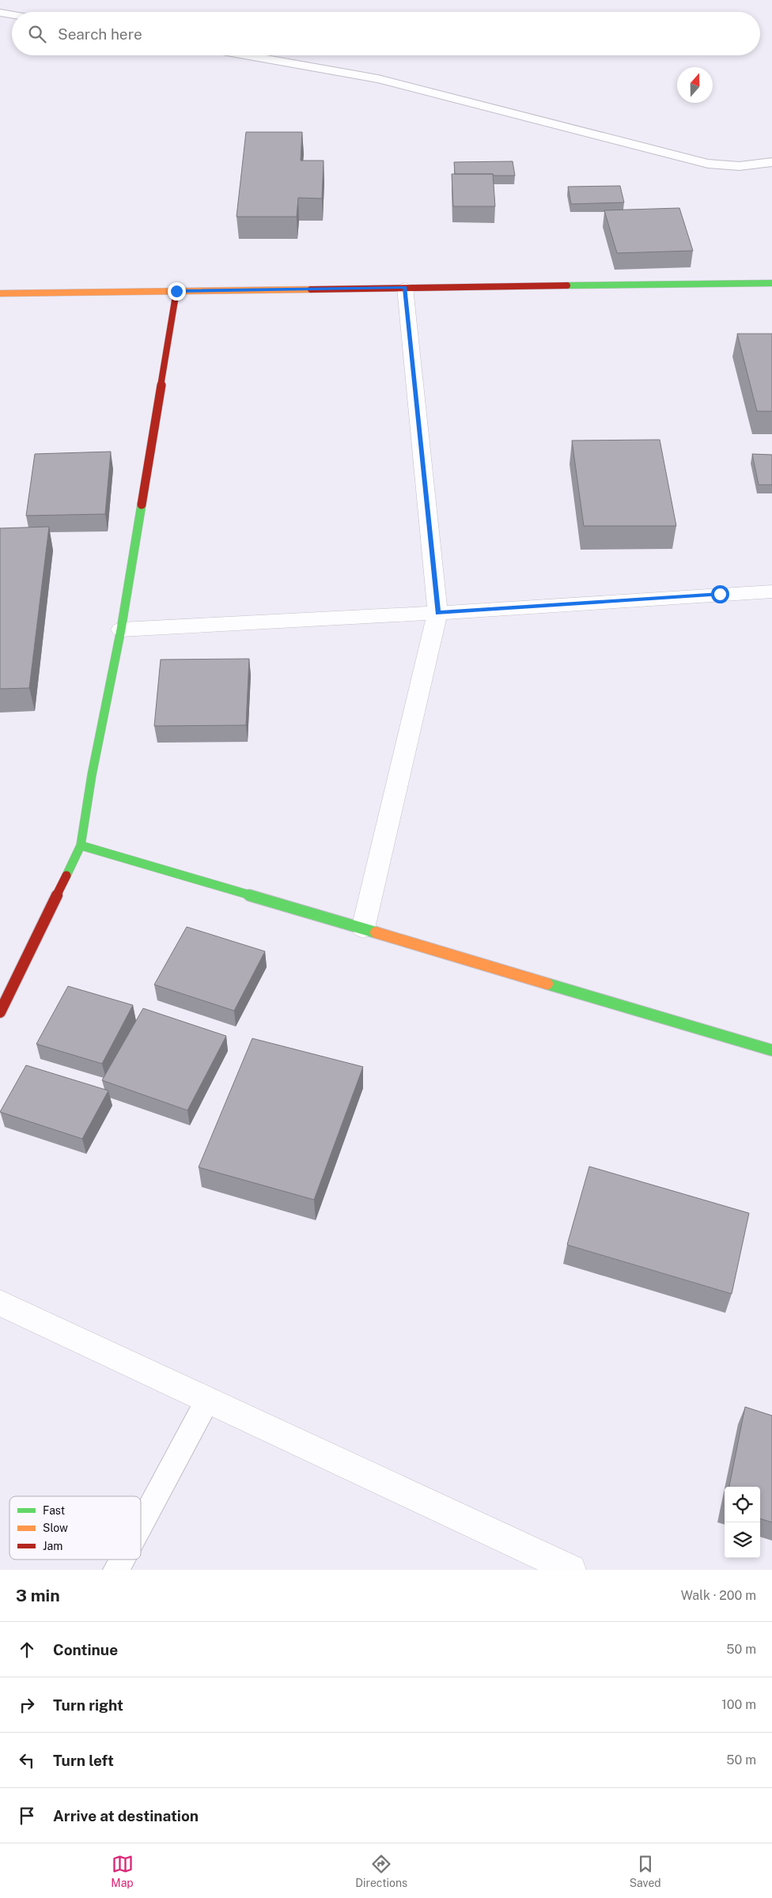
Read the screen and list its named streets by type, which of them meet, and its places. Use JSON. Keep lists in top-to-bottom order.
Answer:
{
  "legend": ["Fast", "Slow", "Jam"],
  "north": "top",
  "page": {
    "search": "Search here",
    "heading": ["3 min", "Walk · 200 m"],
    "list": [
      ["Continue", "50 m"],
      ["Turn right", "100 m"],
      ["Turn left", "50 m"],
      "Arrive at destination"
    ],
    "nav": ["Map", "Directions", "Saved"]
  }
}
